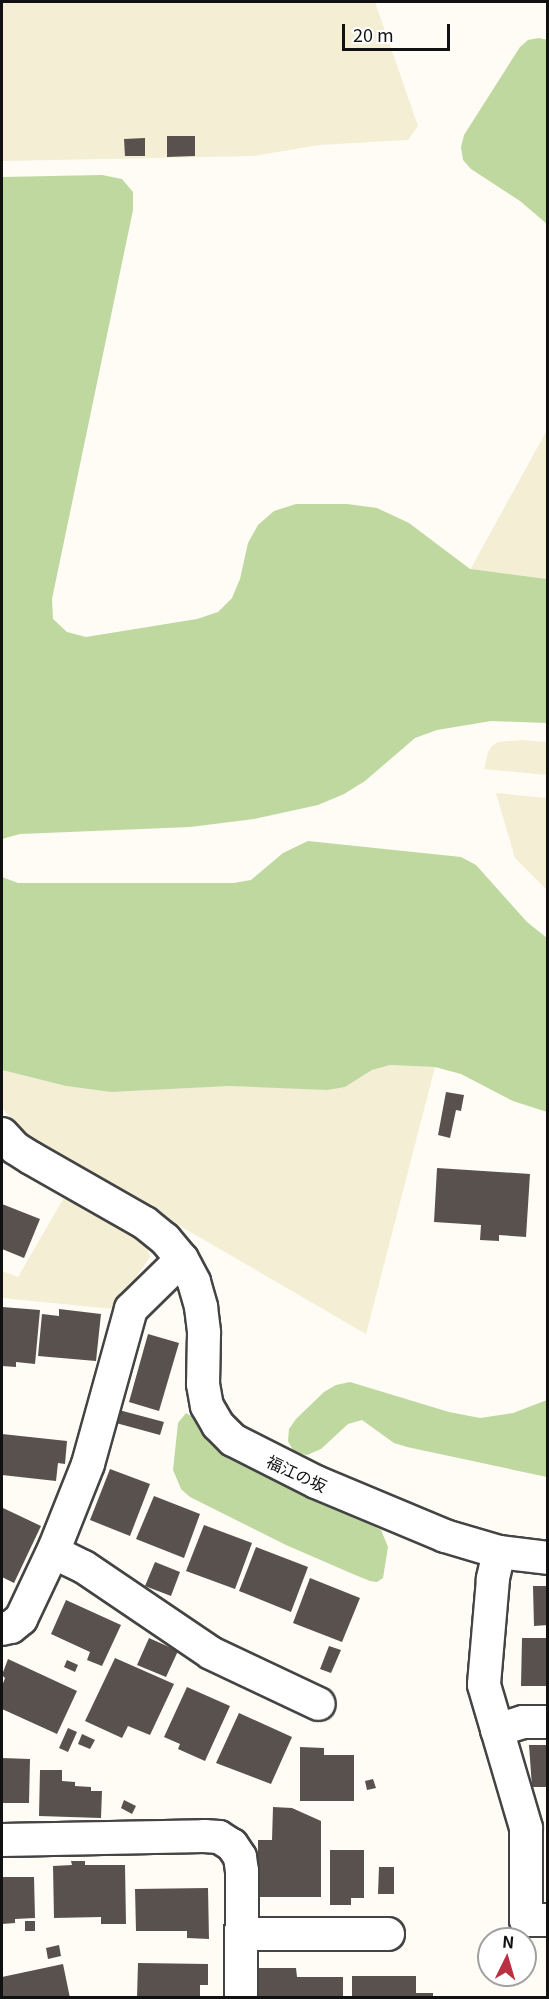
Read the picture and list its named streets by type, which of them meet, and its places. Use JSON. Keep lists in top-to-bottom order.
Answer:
{
  "streets": {
    "street": ["福江の坂"]
  },
  "scale_bar": "20 m",
  "north": "top"
}
